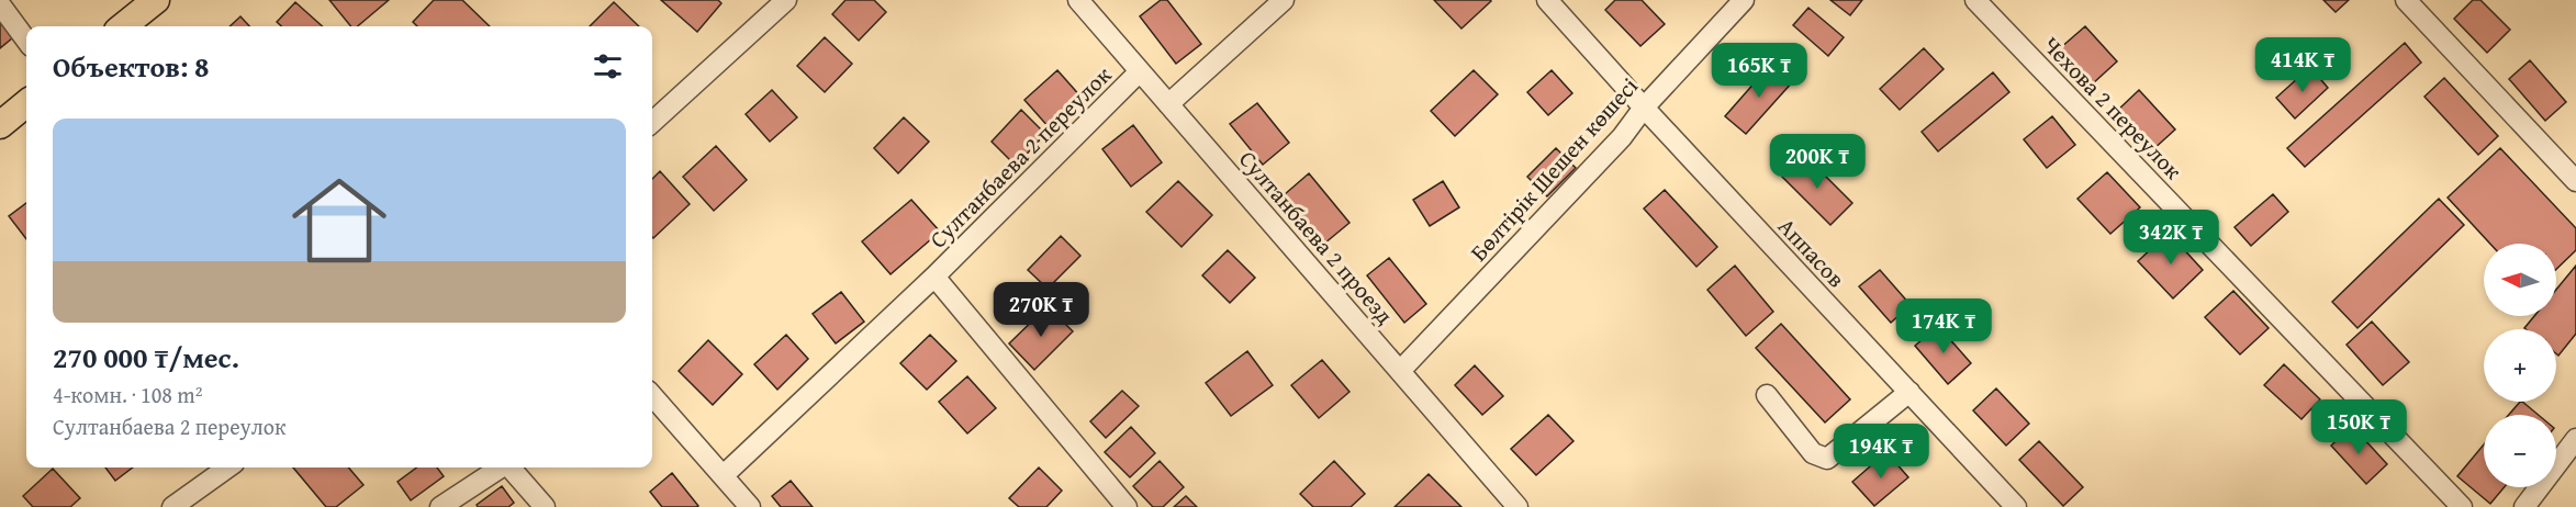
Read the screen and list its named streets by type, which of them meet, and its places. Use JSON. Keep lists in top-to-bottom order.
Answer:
{
  "streets": {
    "street": [
      "Чехова 2 переулок",
      "Султанбаева 2 переулок",
      "Бөлтірік Шешен көшесі",
      "Султанбаева 2 проезд",
      "Аппасов"
    ]
  },
  "crossings": [
    ["Султанбаева 2 переулок", "Султанбаева 2 проезд"],
    ["Бөлтірік Шешен көшесі", "Султанбаева 2 проезд"],
    ["Бөлтірік Шешен көшесі", "Аппасов"]
  ],
  "north": "left",
  "page": {
    "heading": "Объектов: 8",
    "price": [
      "414K ₸",
      "165K ₸",
      "200K ₸",
      "342K ₸",
      "270K ₸",
      "174K ₸",
      "150K ₸",
      "194K ₸"
    ],
    "list": [
      {
        "name": "270 000 ₸/мес.",
        "note": "4-комн. · 108 m² · Султанбаева 2 переулок"
      }
    ],
    "map_buttons": ["+", "−"]
  }
}
